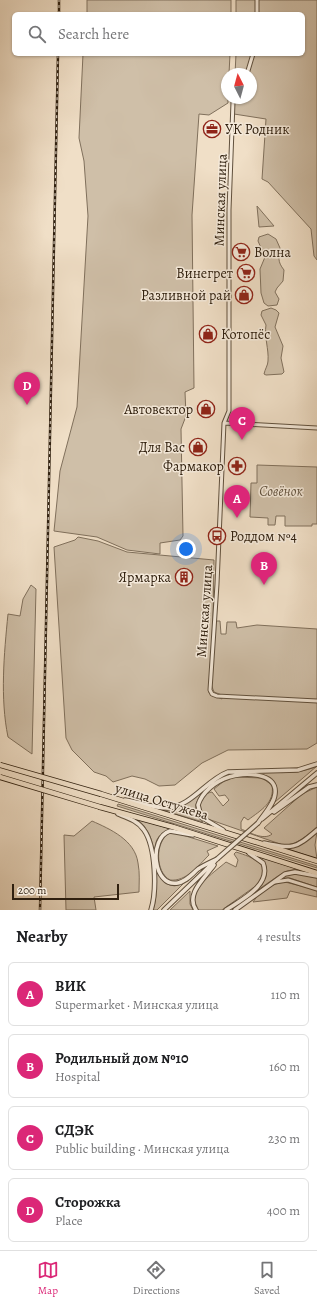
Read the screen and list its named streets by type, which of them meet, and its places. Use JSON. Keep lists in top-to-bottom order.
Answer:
{
  "streets": {
    "main road": ["улица Остужева"],
    "street": ["Минская улица"]
  },
  "parks": ["Совёнок"],
  "places": {
    "office": ["УК Родник"],
    "supermarket": ["Волна", "Винегрет"],
    "shop": [
      "Разливной рай",
      "Котопёс",
      "Автовектор",
      "Для Вас"
    ],
    "pharmacy": ["Фармакор"],
    "bus stop": ["Роддом №4"],
    "building": ["Ярмарка"]
  },
  "scale_bar": "200 m",
  "north": "top",
  "page": {
    "search": "Search here",
    "pins": [
      "D",
      "C",
      "A",
      "B"
    ],
    "scale": "200 m",
    "heading": ["Nearby", "4 results"],
    "list": [
      {
        "mark": "A",
        "name": "ВИК",
        "note": "Supermarket · Минская улица",
        "value": "110 m"
      },
      {
        "mark": "B",
        "name": "Родильный дом №10",
        "note": "Hospital",
        "value": "160 m"
      },
      {
        "mark": "C",
        "name": "СДЭК",
        "note": "Public building · Минская улица",
        "value": "230 m"
      },
      {
        "mark": "D",
        "name": "Сторожка",
        "note": "Place",
        "value": "400 m"
      }
    ],
    "nav": ["Map", "Directions", "Saved"]
  }
}
